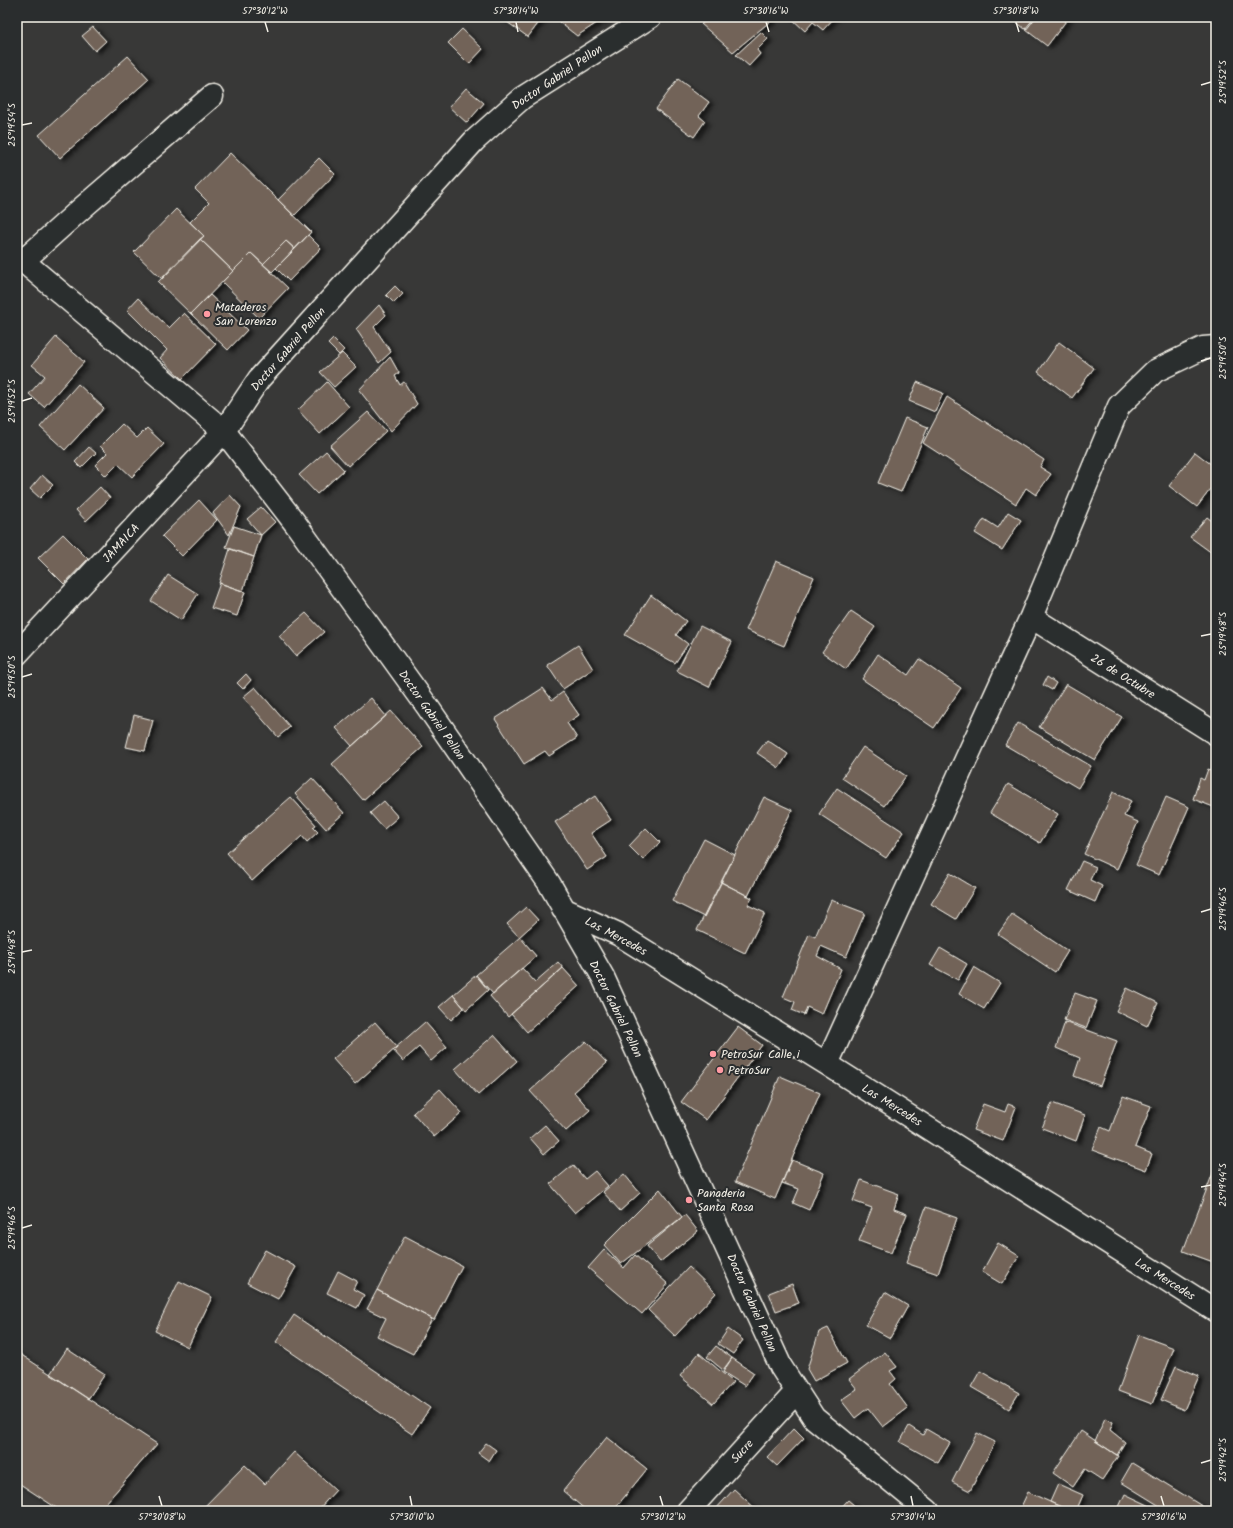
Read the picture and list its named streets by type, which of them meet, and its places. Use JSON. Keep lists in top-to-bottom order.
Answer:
{
  "streets": {
    "street": [
      "Doctor Gabriel Pellon",
      "JAMAICA",
      "26 de Octubre",
      "Las Mercedes",
      "Sucre"
    ]
  },
  "crossings": [
    ["Doctor Gabriel Pellon", "JAMAICA"],
    ["Doctor Gabriel Pellon", "Las Mercedes"],
    ["Doctor Gabriel Pellon", "Sucre"]
  ],
  "places": [
    "Mataderos San Lorenzo",
    "PetroSur Calle i",
    "PetroSur",
    "Panaderia Santa Rosa"
  ],
  "coordinates": [
    "57°30'12\"W",
    "57°30'14\"W",
    "57°30'16\"W",
    "57°30'18\"W",
    "25°19'52\"S",
    "25°19'54\"S",
    "25°19'50\"S",
    "25°19'48\"S",
    "25°19'46\"S",
    "25°19'44\"S",
    "25°19'42\"S",
    "57°30'08\"W",
    "57°30'10\"W"
  ]
}
